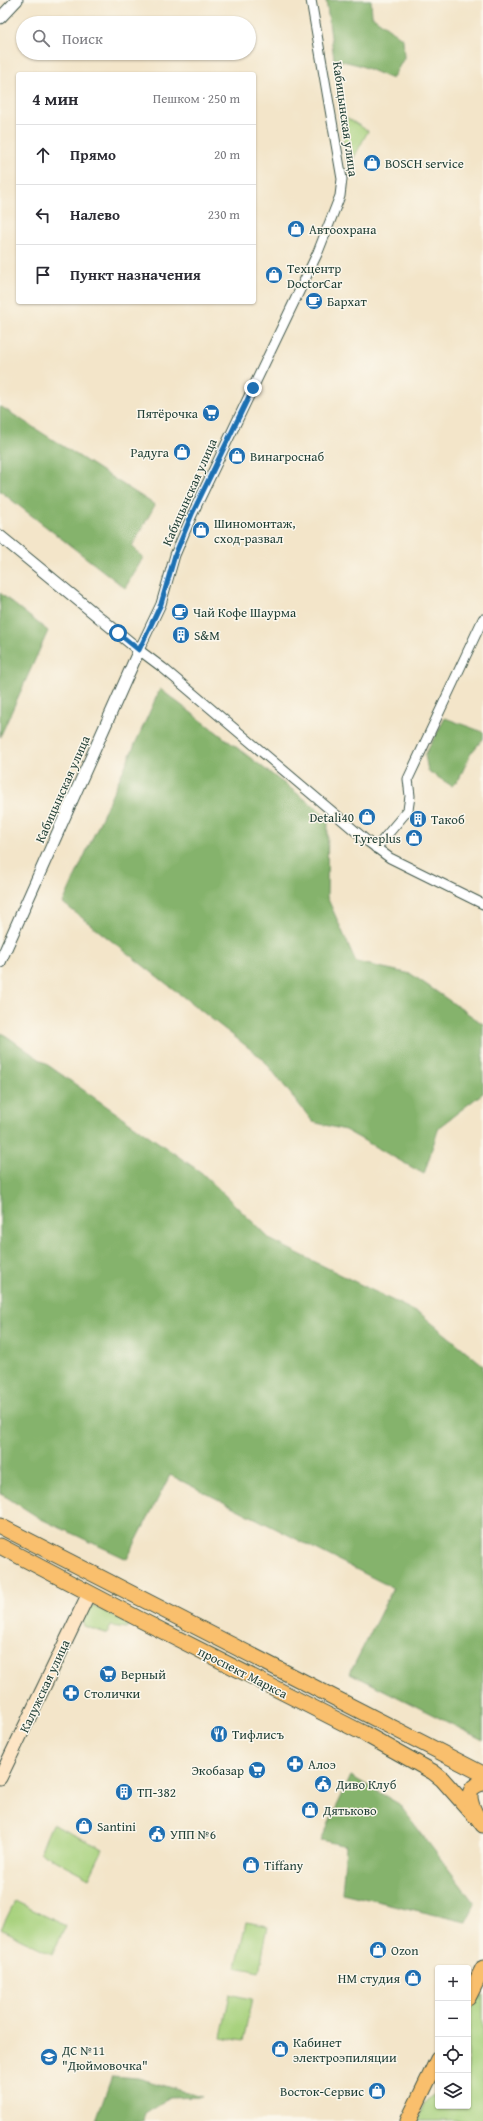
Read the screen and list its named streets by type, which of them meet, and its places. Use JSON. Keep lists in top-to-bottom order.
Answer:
{
  "streets": {
    "main road": ["проспект Маркса", "Калужская улица"],
    "street": ["Кабицынская улица"]
  },
  "crossings": [
    ["проспект Маркса", "Калужская улица"]
  ],
  "places": {
    "shop": [
      "BOSCH service",
      "Автоохрана",
      "Техцентр DoctorCar",
      "Радуга",
      "Винагроснаб",
      "Шиномонтаж, сход-развал",
      "Detali40",
      "Tyreplus",
      "Дятьково",
      "Santini",
      "Tiffany",
      "Ozon",
      "HM студия",
      "Кабинет электроэпиляции",
      "Восток-Сервис"
    ],
    "cafe": ["Бархат", "Чай Кофе Шаурма"],
    "supermarket": ["Пятёрочка", "Верный", "Экобазар"],
    "building": ["S&M", "Такоб", "ТП-382"],
    "pharmacy": ["Столички", "Алоэ"],
    "restaurant": ["Тифлисъ"],
    "public building": ["Диво Клуб", "УПП №6"],
    "school or university": ["ДС №11 \"Дюймовочка\""]
  },
  "page": {
    "search": "Поиск",
    "heading": ["4 мин", "Пешком · 250 m"],
    "list": [
      ["Прямо", "20 m"],
      ["Налево", "230 m"],
      "Пункт назначения"
    ],
    "map_buttons": ["+", "−"]
  }
}
